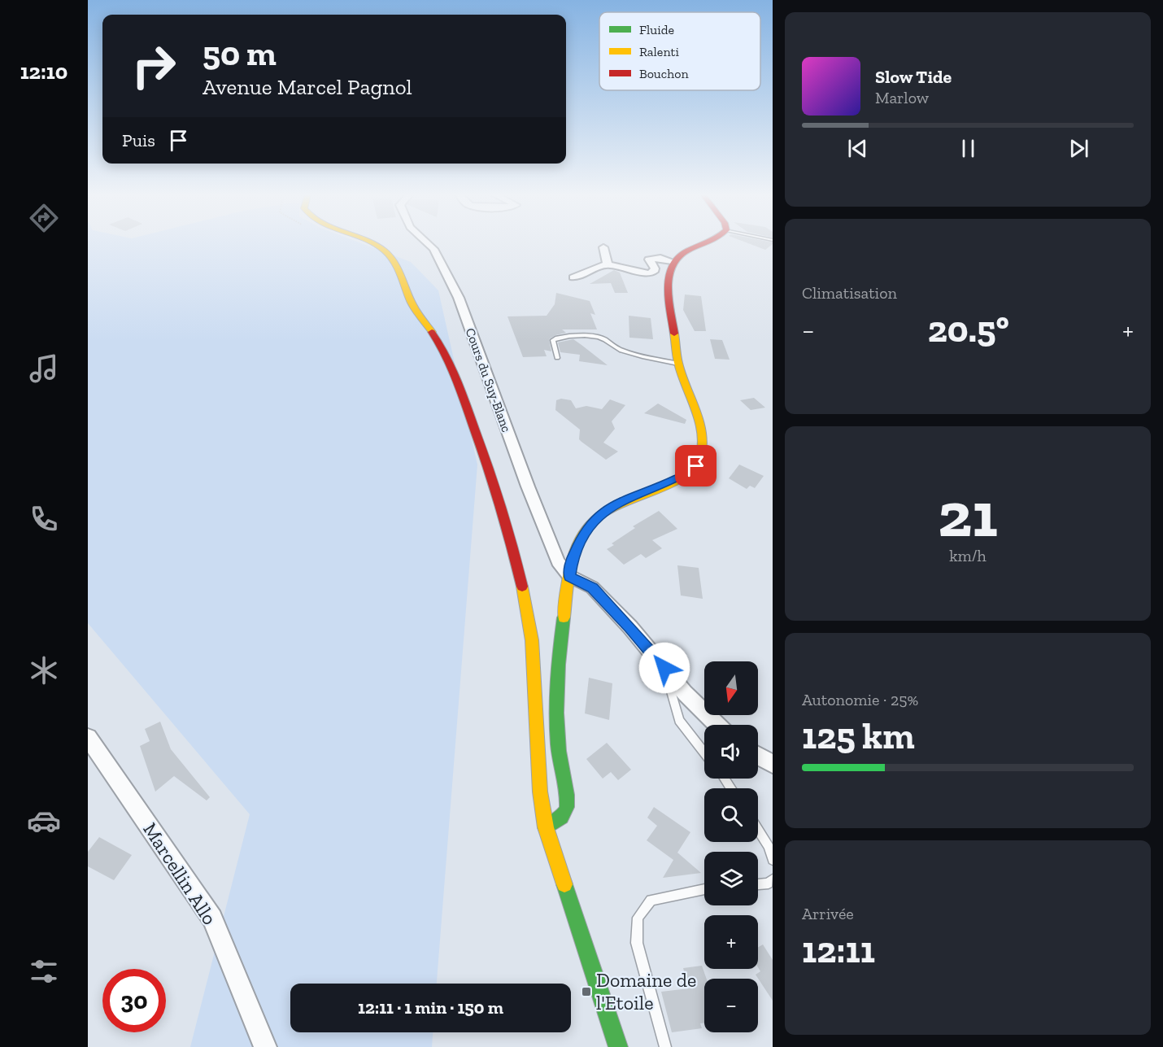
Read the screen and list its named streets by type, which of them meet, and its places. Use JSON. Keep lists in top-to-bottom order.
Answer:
{
  "streets": {
    "street": ["Cours du Suy-Blanc", "Marcellin Allo"]
  },
  "places": {
    "transit": ["Domaine de l'Etoile"]
  },
  "legend": ["Fluide", "Ralenti", "Bouchon"],
  "north": "bottom",
  "page": {
    "tabs": "12:10",
    "turn": ["50 m", "Avenue Marcel Pagnol"],
    "song": ["Slow Tide", "Marlow"],
    "then": "Puis",
    "tile": [
      "Climatisation",
      ["21", "km/h"],
      ["Autonomie · 25%", "125 km"],
      ["Arrivée", "12:11"]
    ],
    "heat": ["−", "20.5°", "+"],
    "map_buttons": ["+", "−"],
    "limit": "30",
    "trip": "12:11 · 1 min · 150 m"
  }
}
